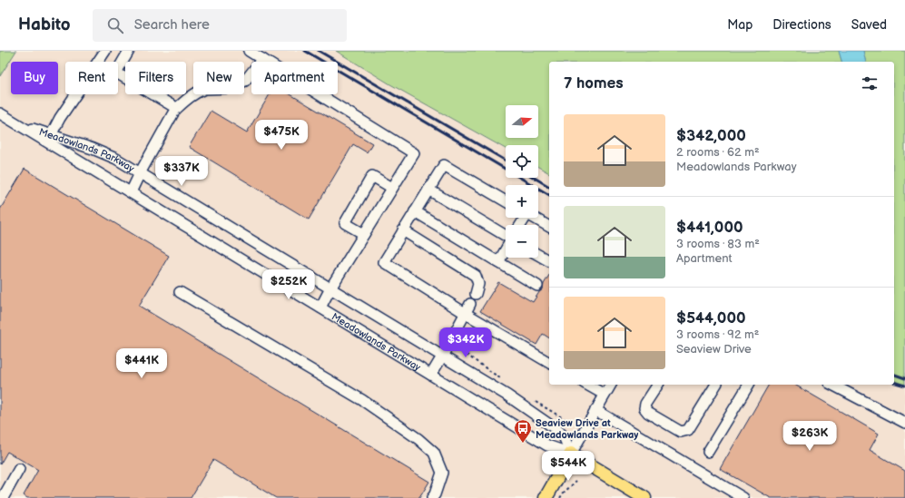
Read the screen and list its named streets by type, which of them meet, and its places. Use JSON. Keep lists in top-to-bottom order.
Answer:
{
  "streets": {
    "main road": ["Meadowlands Parkway"]
  },
  "places": {
    "bus stop": ["Seaview Drive at Meadowlands Parkway"]
  },
  "north": "right",
  "page": {
    "header": "Habito",
    "search": "Search here",
    "nav": ["Map", "Directions", "Saved"],
    "chip": [
      "Buy",
      "Rent",
      "Filters",
      "New",
      "Apartment"
    ],
    "heading": "7 homes",
    "map_buttons": ["+", "−"],
    "list": [
      {
        "name": "$342,000",
        "note": "2 rooms · 62 m² · Meadowlands Parkway"
      },
      {
        "name": "$441,000",
        "note": "3 rooms · 83 m² · Apartment"
      },
      {
        "name": "$544,000",
        "note": "3 rooms · 92 m² · Seaview Drive"
      }
    ],
    "price": [
      "$475K",
      "$337K",
      "$252K",
      "$342K",
      "$441K",
      "$263K",
      "$544K"
    ]
  }
}
